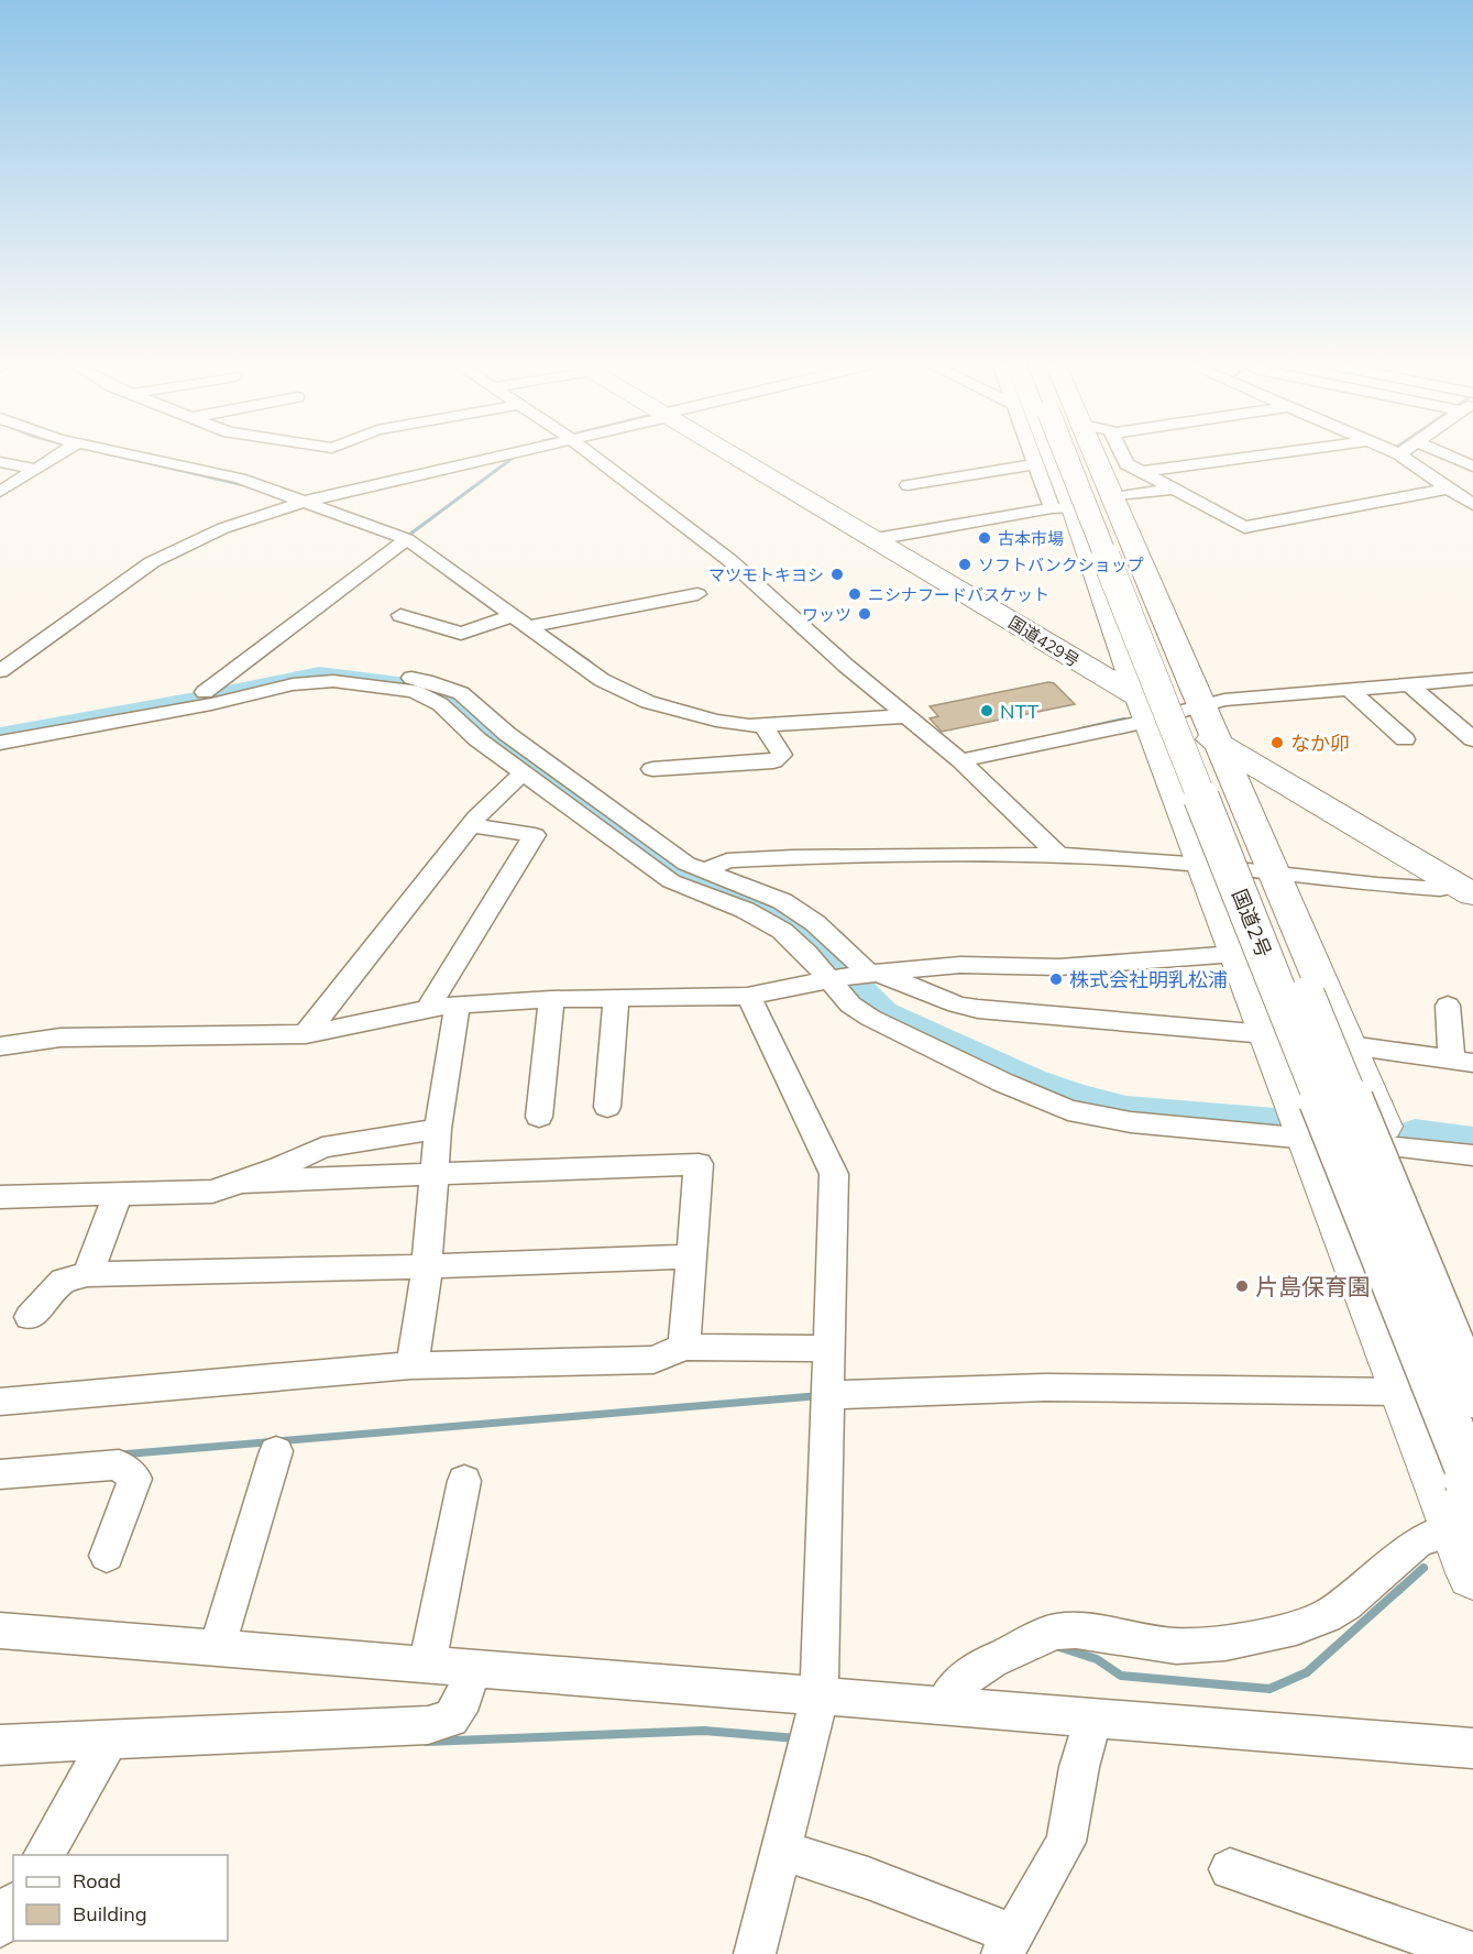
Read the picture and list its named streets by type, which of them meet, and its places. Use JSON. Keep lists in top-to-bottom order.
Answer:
{
  "streets": {
    "highway": ["国道429号", "国道2号"]
  },
  "places": [
    "古本市場",
    "ソフトバンクショップ",
    "マツモトキヨシ",
    "ニシナフードバスケット",
    "ワッツ",
    "NTT",
    "なか卯",
    "株式会社明乳松浦",
    "片島保育園"
  ],
  "legend": ["Road", "Building"]
}
